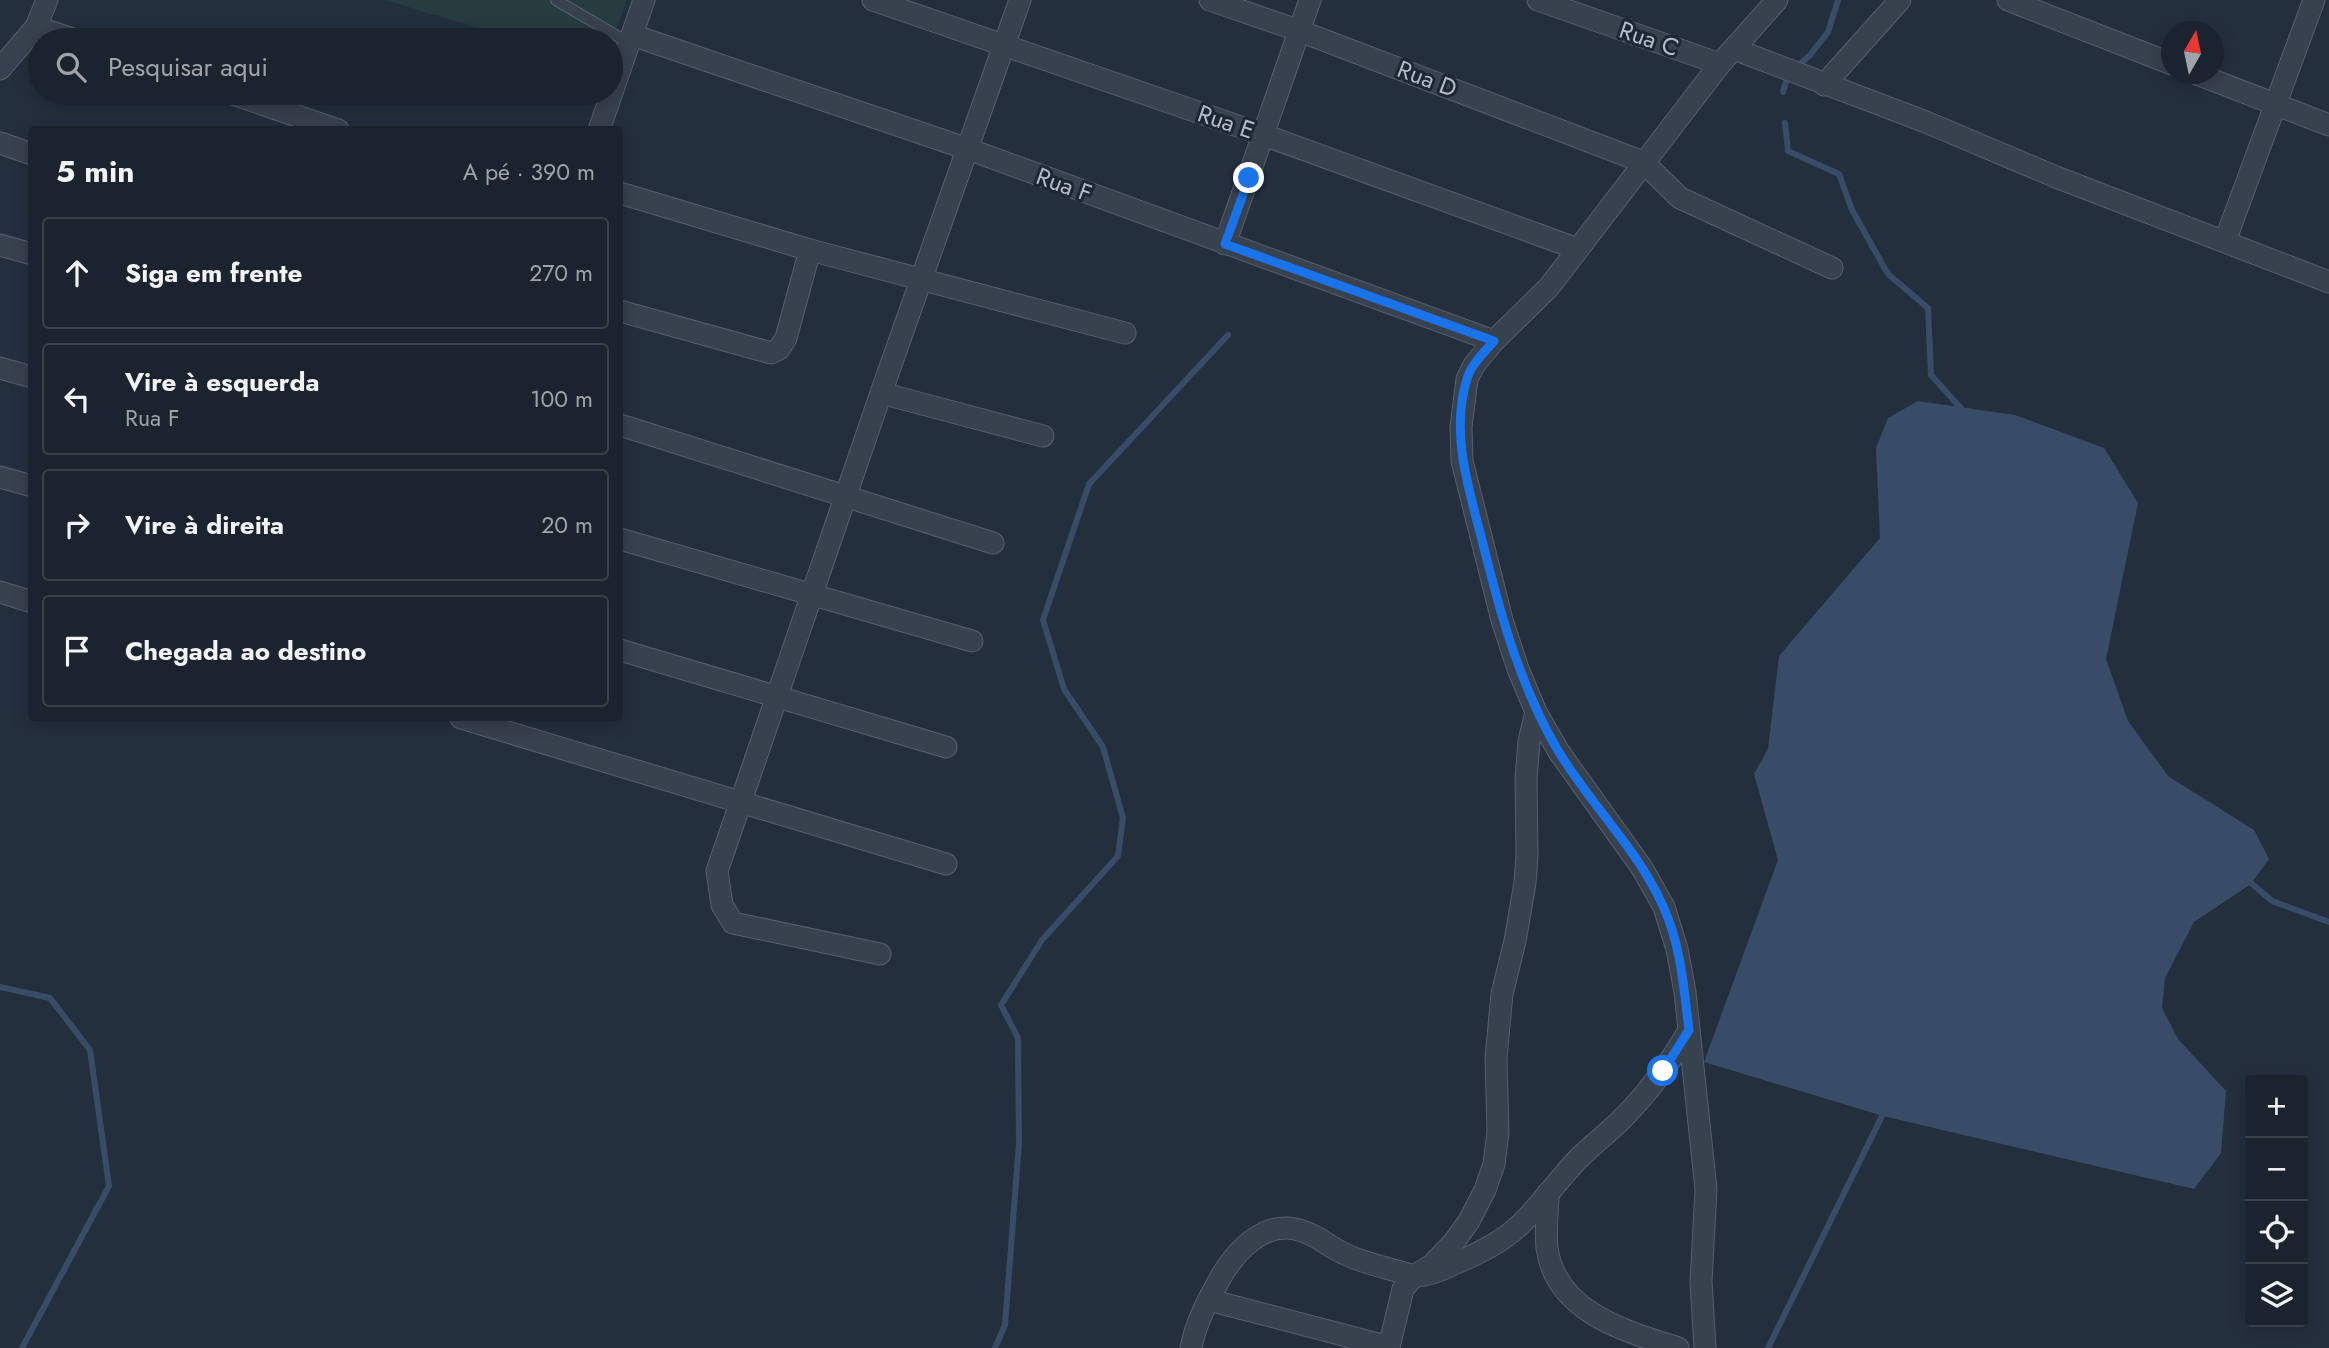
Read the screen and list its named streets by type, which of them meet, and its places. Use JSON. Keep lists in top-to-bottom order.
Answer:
{
  "streets": {
    "street": [
      "Rua C",
      "Rua D",
      "Rua E",
      "Rua F"
    ]
  },
  "north": "top",
  "page": {
    "search": "Pesquisar aqui",
    "heading": ["5 min", "A pé · 390 m"],
    "list": [
      ["Siga em frente", "270 m"],
      ["Vire à esquerda", "Rua F", "100 m"],
      ["Vire à direita", "20 m"],
      "Chegada ao destino"
    ],
    "map_buttons": ["+", "−"]
  }
}
